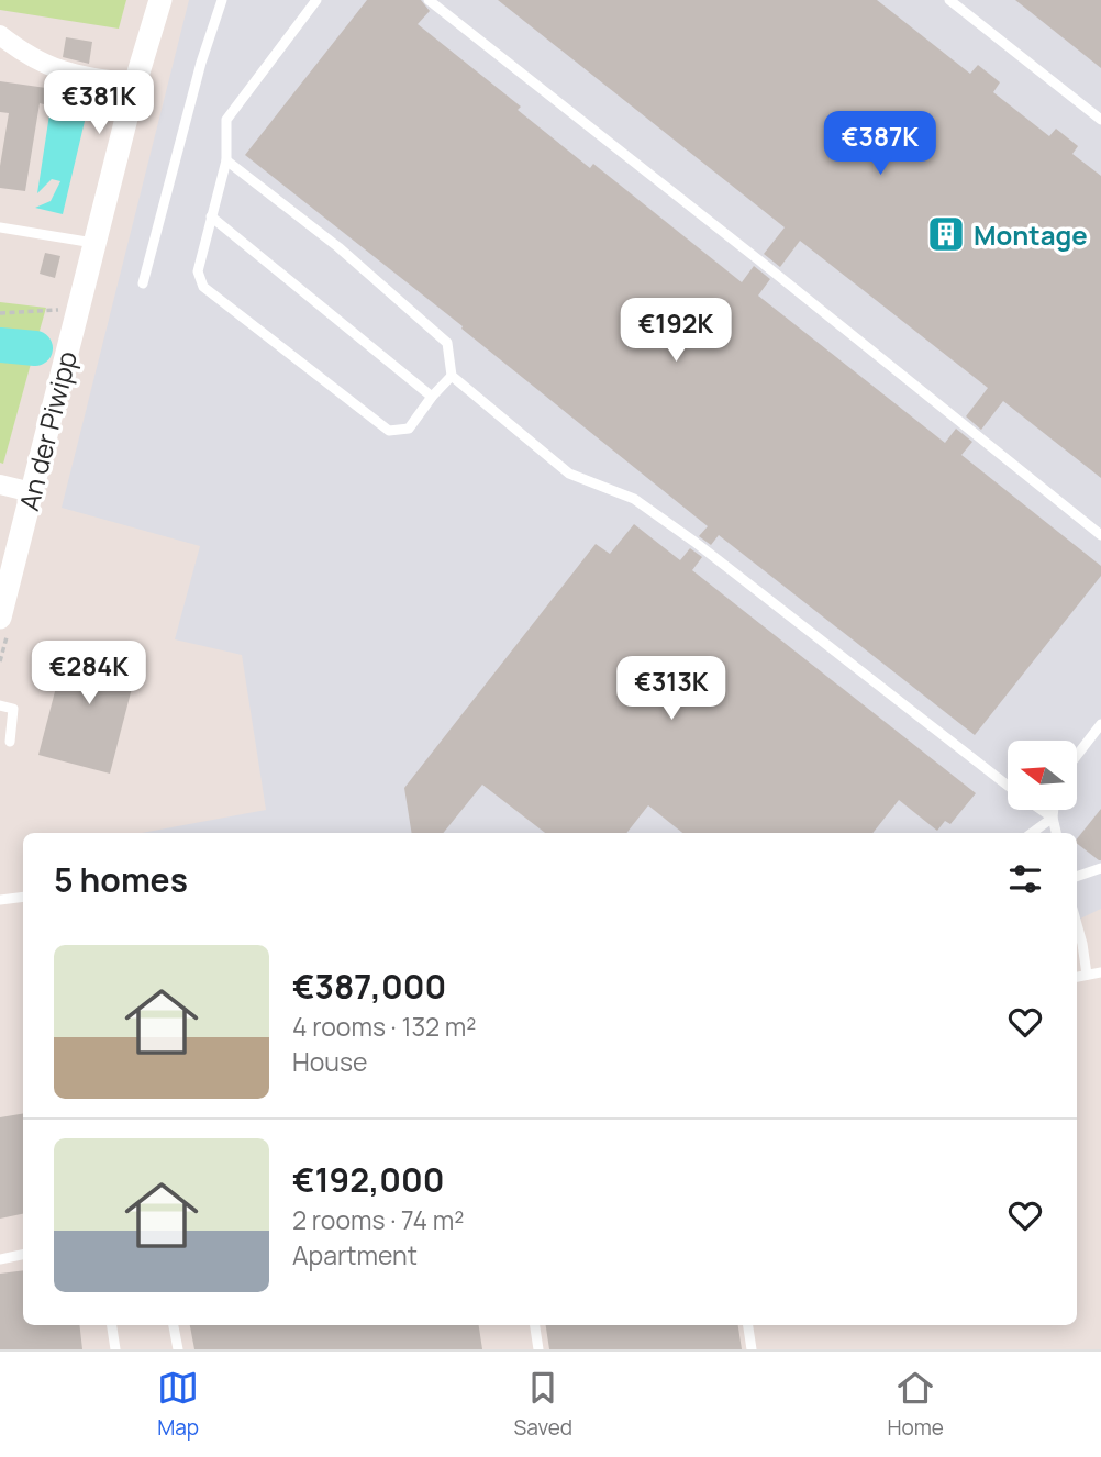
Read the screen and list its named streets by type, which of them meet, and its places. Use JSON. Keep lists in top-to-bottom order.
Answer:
{
  "streets": {
    "street": ["An der Piwipp"]
  },
  "places": {
    "building": ["Montage"]
  },
  "north": "left",
  "page": {
    "price": [
      "€381K",
      "€387K",
      "€192K",
      "€284K",
      "€313K"
    ],
    "heading": "5 homes",
    "list": [
      {
        "name": "€387,000",
        "note": "4 rooms · 132 m² · House"
      },
      {
        "name": "€192,000",
        "note": "2 rooms · 74 m² · Apartment"
      }
    ],
    "tabs": ["Map", "Saved", "Home"]
  }
}
